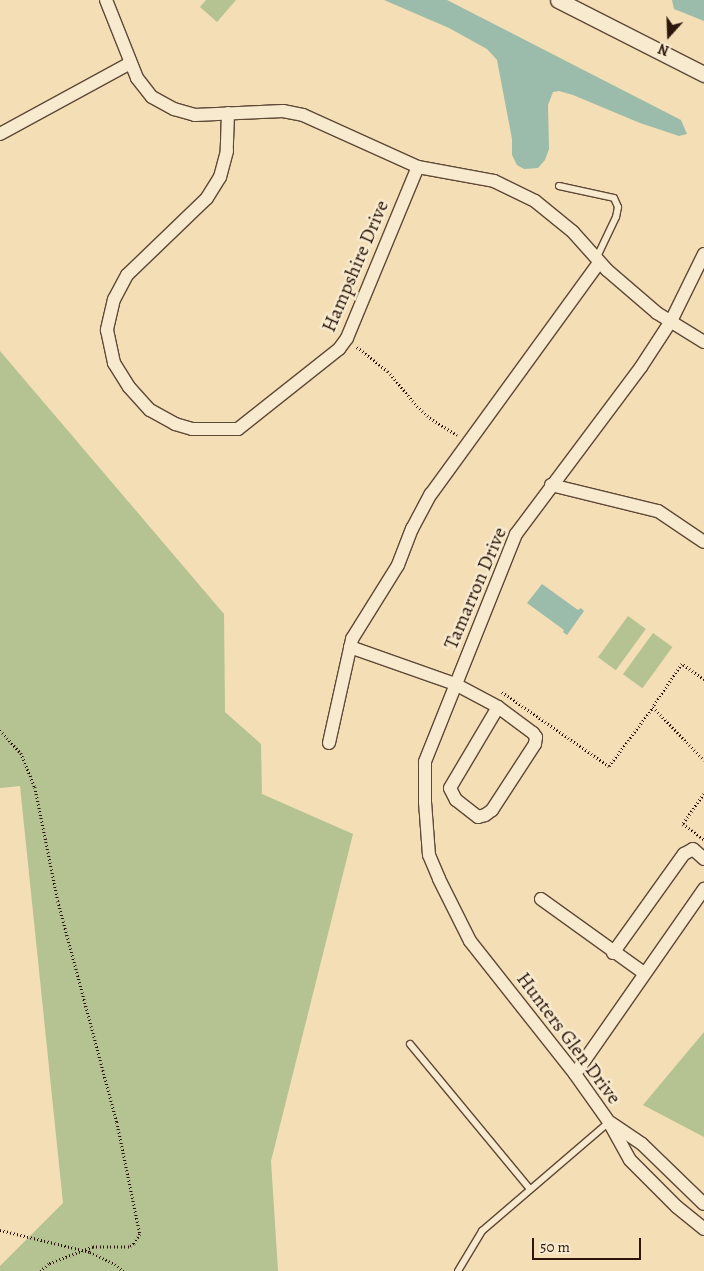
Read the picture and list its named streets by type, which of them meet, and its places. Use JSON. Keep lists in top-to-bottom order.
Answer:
{
  "streets": {
    "street": ["Hampshire Drive", "Tamarron Drive", "Hunters Glen Drive"]
  },
  "crossings": [
    ["Tamarron Drive", "Hunters Glen Drive"]
  ],
  "scale_bar": "50 m",
  "north": "bottom"
}
